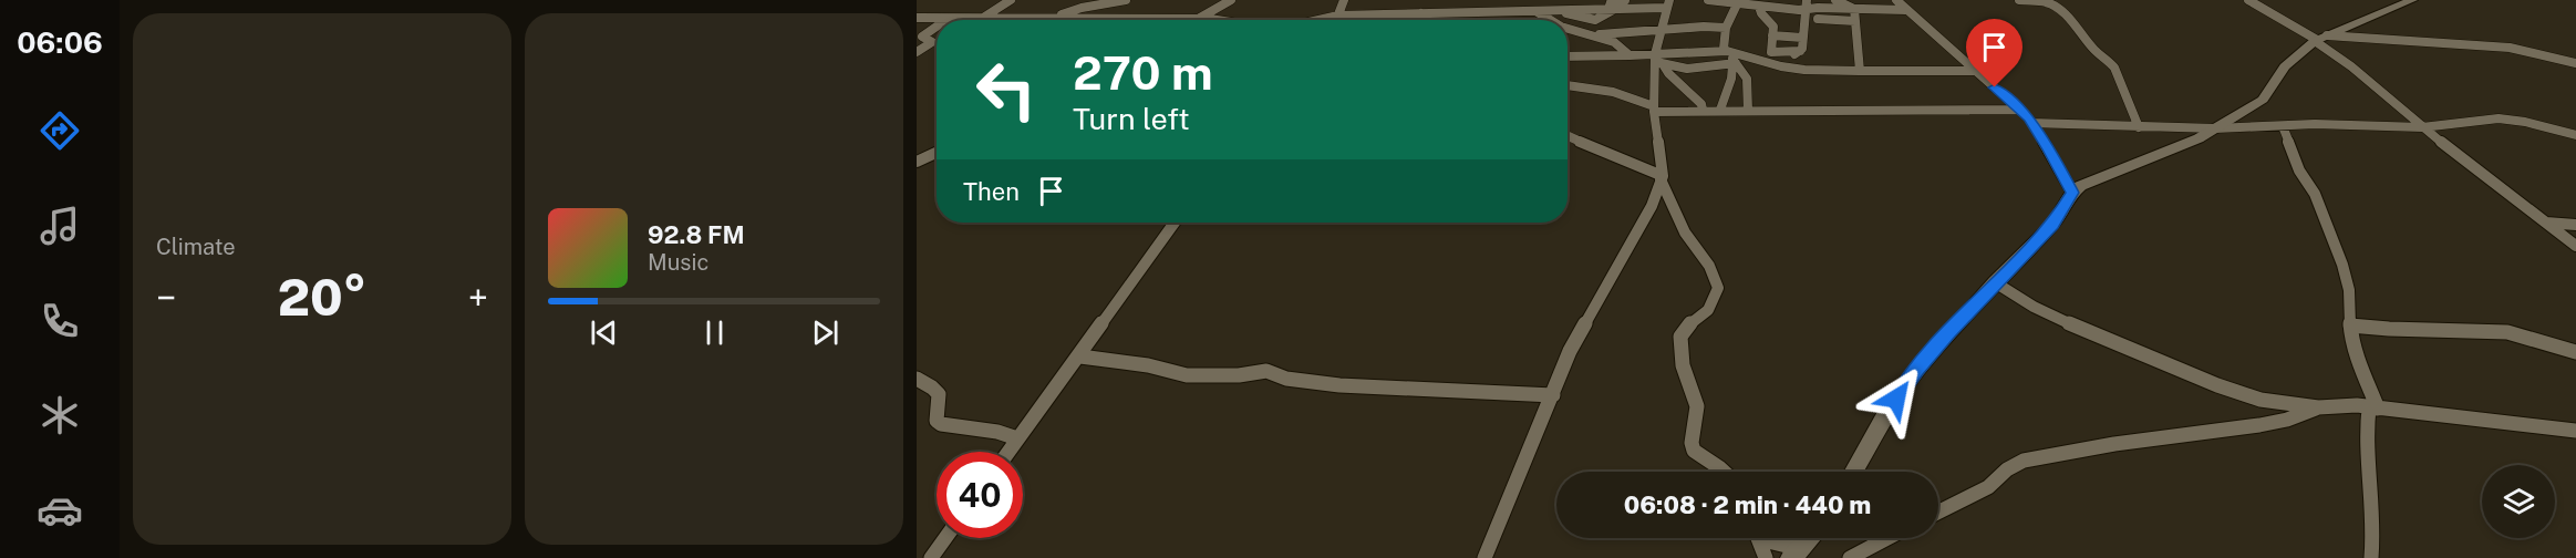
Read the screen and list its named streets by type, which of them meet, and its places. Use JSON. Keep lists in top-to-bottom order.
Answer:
{
  "page": {
    "tabs": "06:06",
    "tile": "Climate",
    "turn": ["270 m", "Turn left"],
    "then": "Then",
    "song": ["92.8 FM", "Music"],
    "heat": ["−", "20°", "+"],
    "limit": "40",
    "trip": "06:08 · 2 min · 440 m"
  }
}
